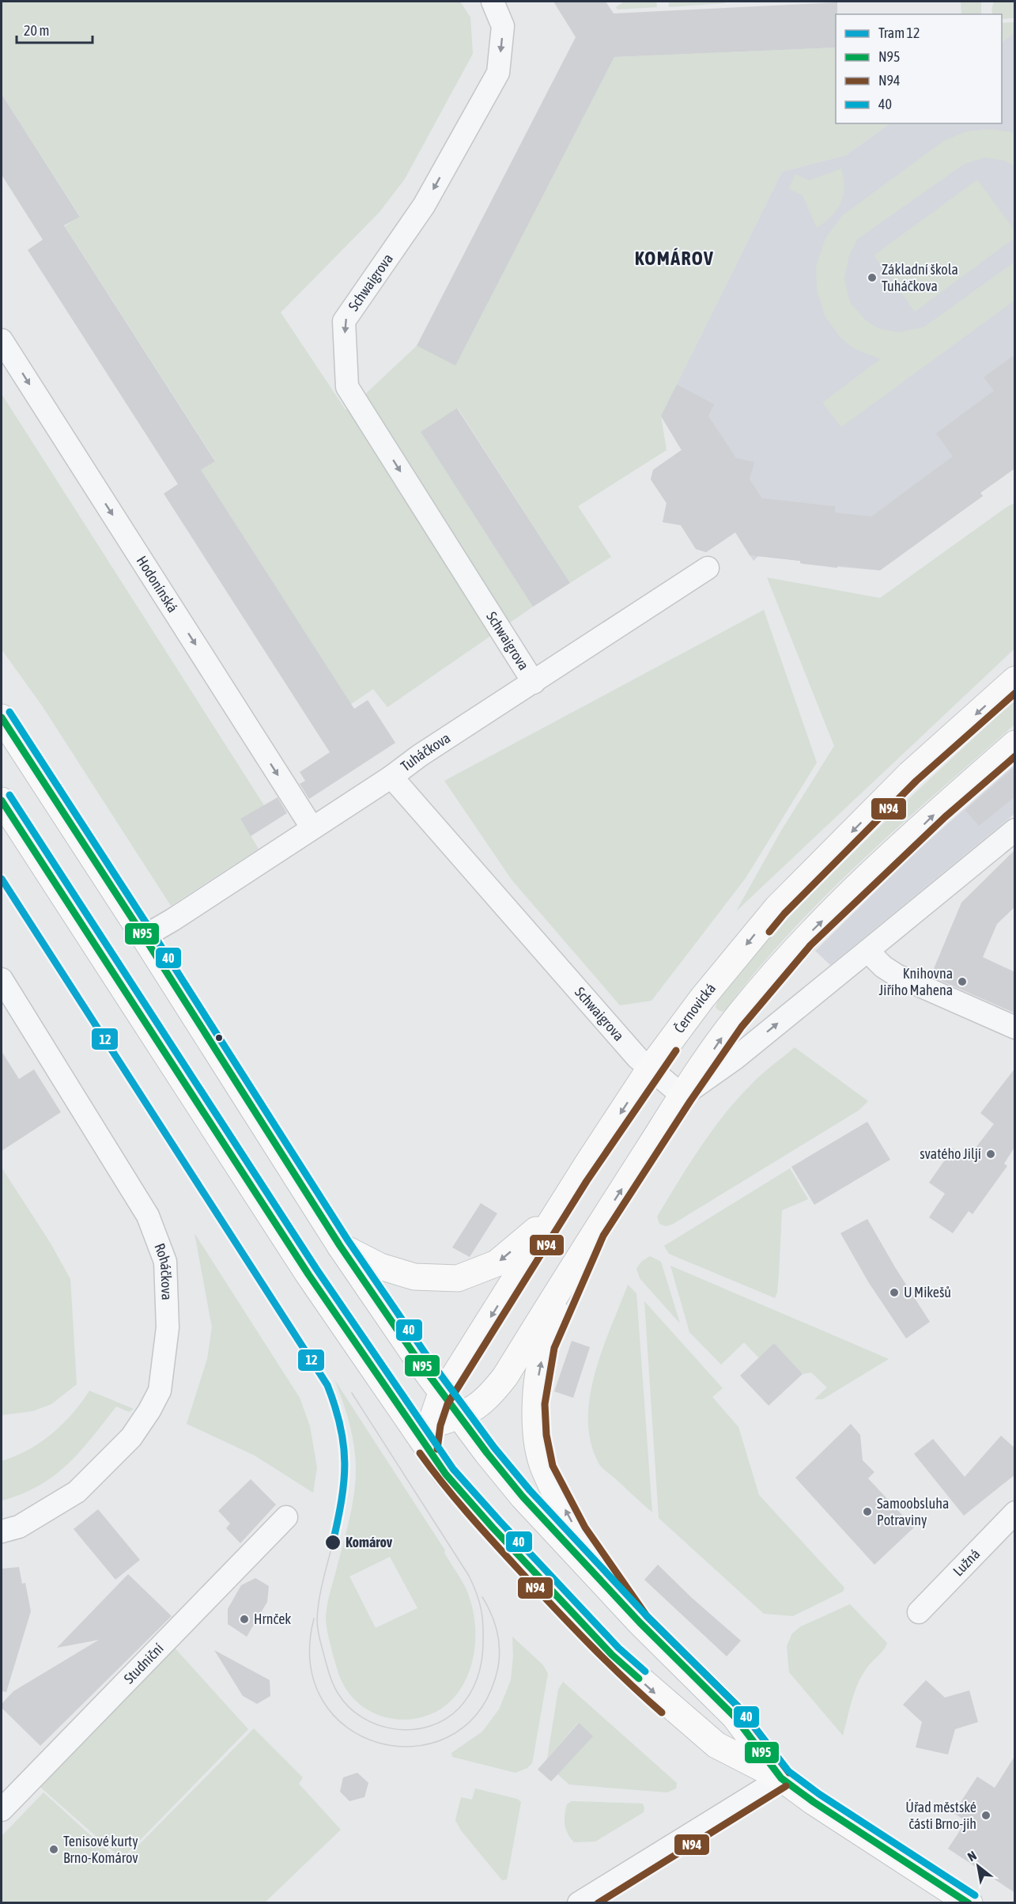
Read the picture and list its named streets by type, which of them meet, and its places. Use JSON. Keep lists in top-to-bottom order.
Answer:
{
  "streets": {
    "main road": ["Černovická"],
    "street": [
      "Schwaigrova",
      "Hodonínská",
      "Tuháčkova",
      "Roháčkova",
      "Lužná",
      "Studniční"
    ]
  },
  "crossings": [
    ["Schwaigrova", "Tuháčkova"],
    ["Schwaigrova", "Černovická"],
    ["Hodonínská", "Tuháčkova"]
  ],
  "one_way": ["Schwaigrova", "Hodonínská"],
  "districts": ["KOMÁROV"],
  "places": [
    "Základní škola Tuháčkova",
    "Knihovna Jiřího Mahena",
    "svatého Jiljí",
    "U Mikešů",
    "Samoobsluha Potraviny",
    "Komárov",
    "Hrnček",
    "Úřad městské části Brno-jih",
    "Tenisové kurty Brno-Komárov"
  ],
  "lines": [
    "transit line N94",
    "transit line 40",
    "transit line N95",
    "tram line 12"
  ],
  "legend": [
    "Tram 12",
    "N95",
    "N94",
    "40"
  ],
  "scale_bar": "20 m",
  "north": "top left"
}
